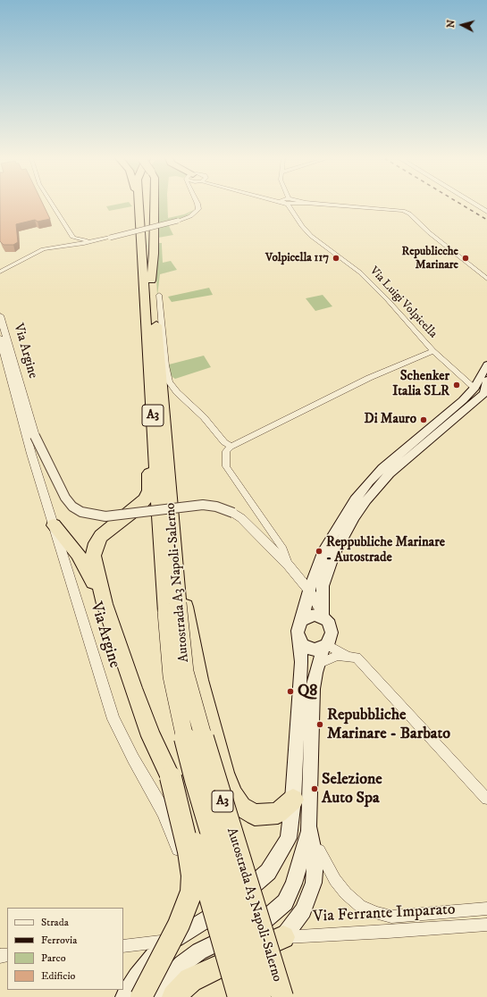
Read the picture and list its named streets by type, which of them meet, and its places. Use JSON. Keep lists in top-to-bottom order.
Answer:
{
  "streets": {
    "highway": ["A3", "Autostrada A3 Napoli-Salerno"],
    "street": ["Via Luigi Volpicella", "Via Argine", "Via Ferrante Imparato"]
  },
  "places": [
    "Volpicella 117",
    "Republicche Marinare",
    "Schenker Italia SLR",
    "Di Mauro",
    "Reppubliche Marinare - Autostrade",
    "Q8",
    "Repubbliche Marinare - Barbato",
    "Selezione Auto Spa"
  ],
  "legend": [
    "Strada",
    "Ferrovia",
    "Parco",
    "Edificio"
  ],
  "north": "left"
}
